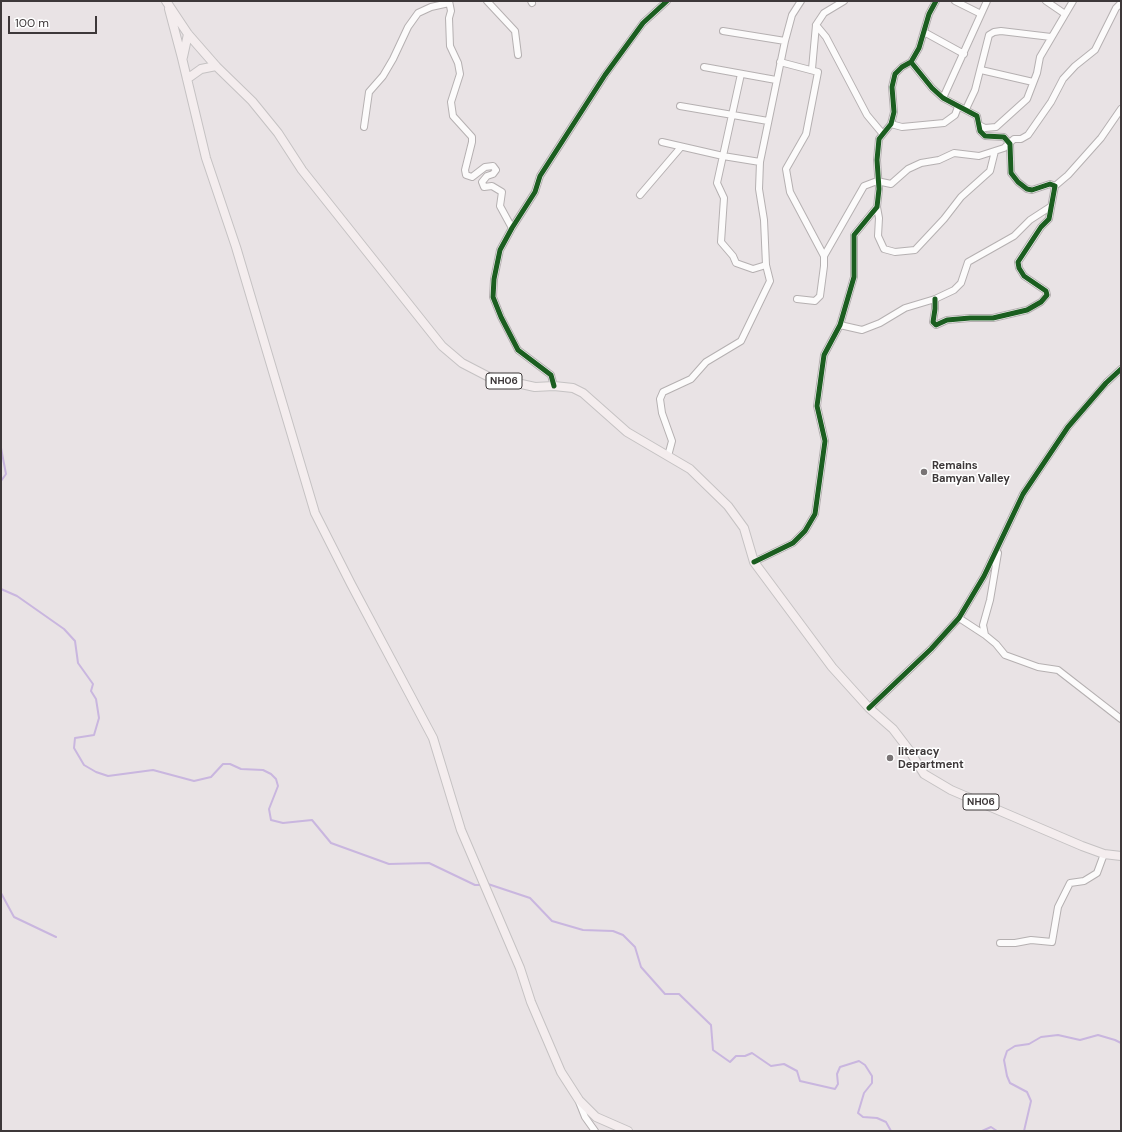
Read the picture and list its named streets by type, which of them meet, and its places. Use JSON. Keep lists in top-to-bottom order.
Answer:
{
  "streets": {
    "main road": ["NH06"]
  },
  "places": ["Remains Bamyan Valley", "literacy Department"],
  "scale_bar": "100 m"
}
